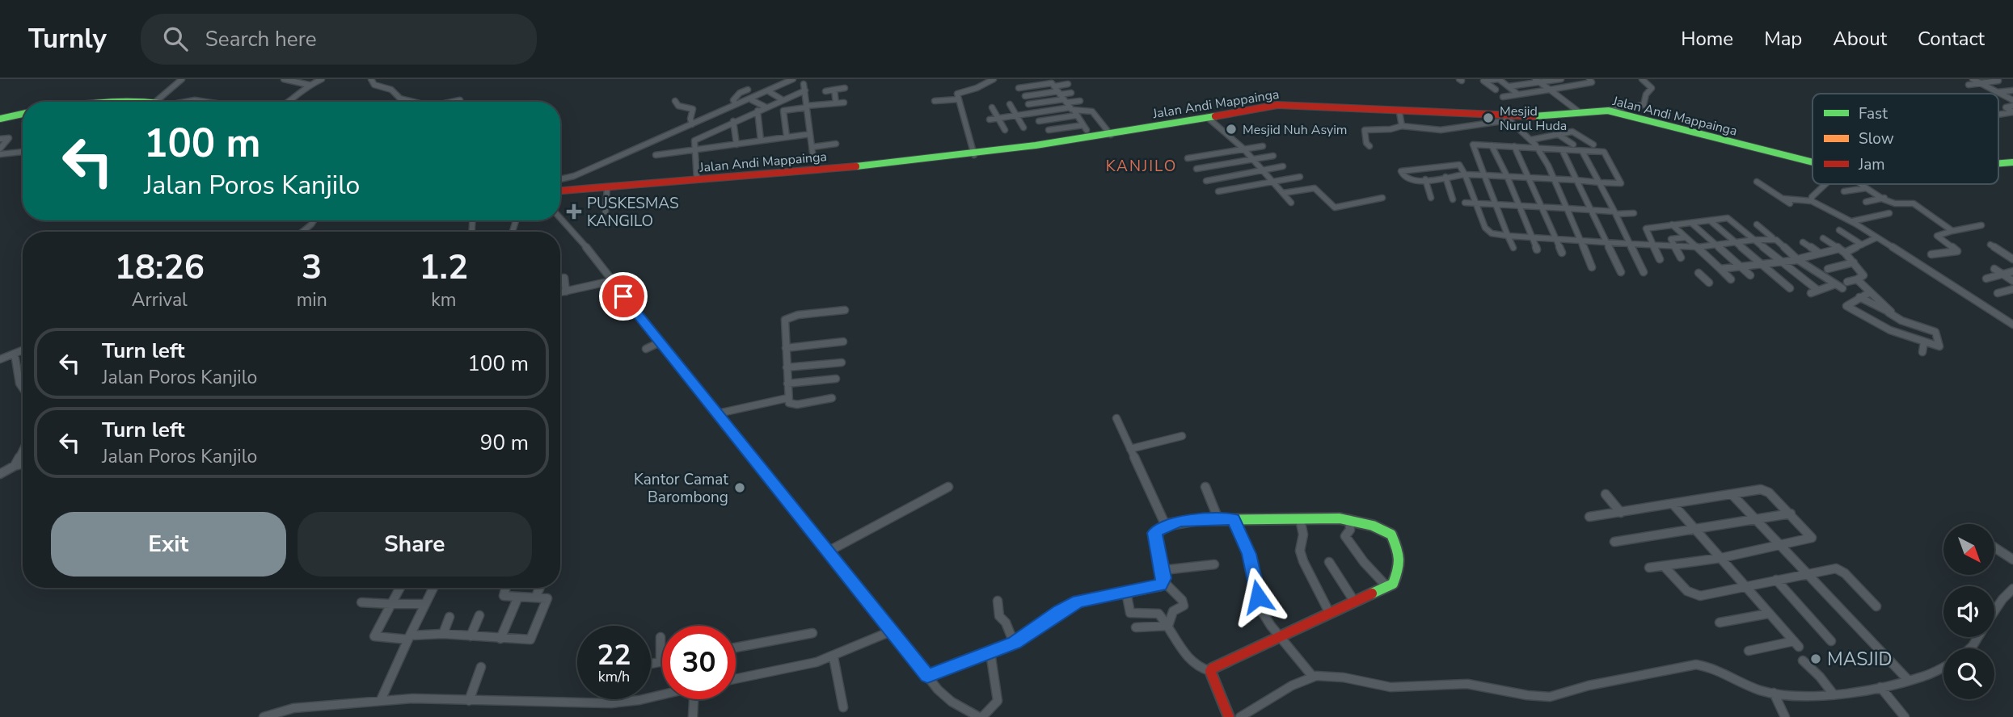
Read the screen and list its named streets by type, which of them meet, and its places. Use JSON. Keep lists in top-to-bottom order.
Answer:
{
  "streets": {
    "main road": ["Jalan Andi Mappainga"]
  },
  "districts": ["KANJILO"],
  "places": {
    "other": [
      "Mesjid Nurul Huda",
      "Mesjid Nuh Asyim",
      "Kantor Camat Barombong",
      "MASJID"
    ],
    "health": ["PUSKESMAS KANGILO"]
  },
  "legend": ["Fast", "Slow", "Jam"],
  "north": "bottom right",
  "page": {
    "header": "Turnly",
    "search": "Search here",
    "nav": [
      "Home",
      "Map",
      "About",
      "Contact"
    ],
    "turn": ["100 m", "Jalan Poros Kanjilo"],
    "eta": [
      "18:26",
      "Arrival",
      "3",
      "min",
      "1.2",
      "km"
    ],
    "list": [
      {
        "name": "Turn left",
        "note": "Jalan Poros Kanjilo",
        "value": "100 m"
      },
      {
        "name": "Turn left",
        "note": "Jalan Poros Kanjilo",
        "value": "90 m"
      }
    ],
    "buttons": ["Exit", "Share"],
    "speed": "22 km/h",
    "limit": "30"
  }
}
